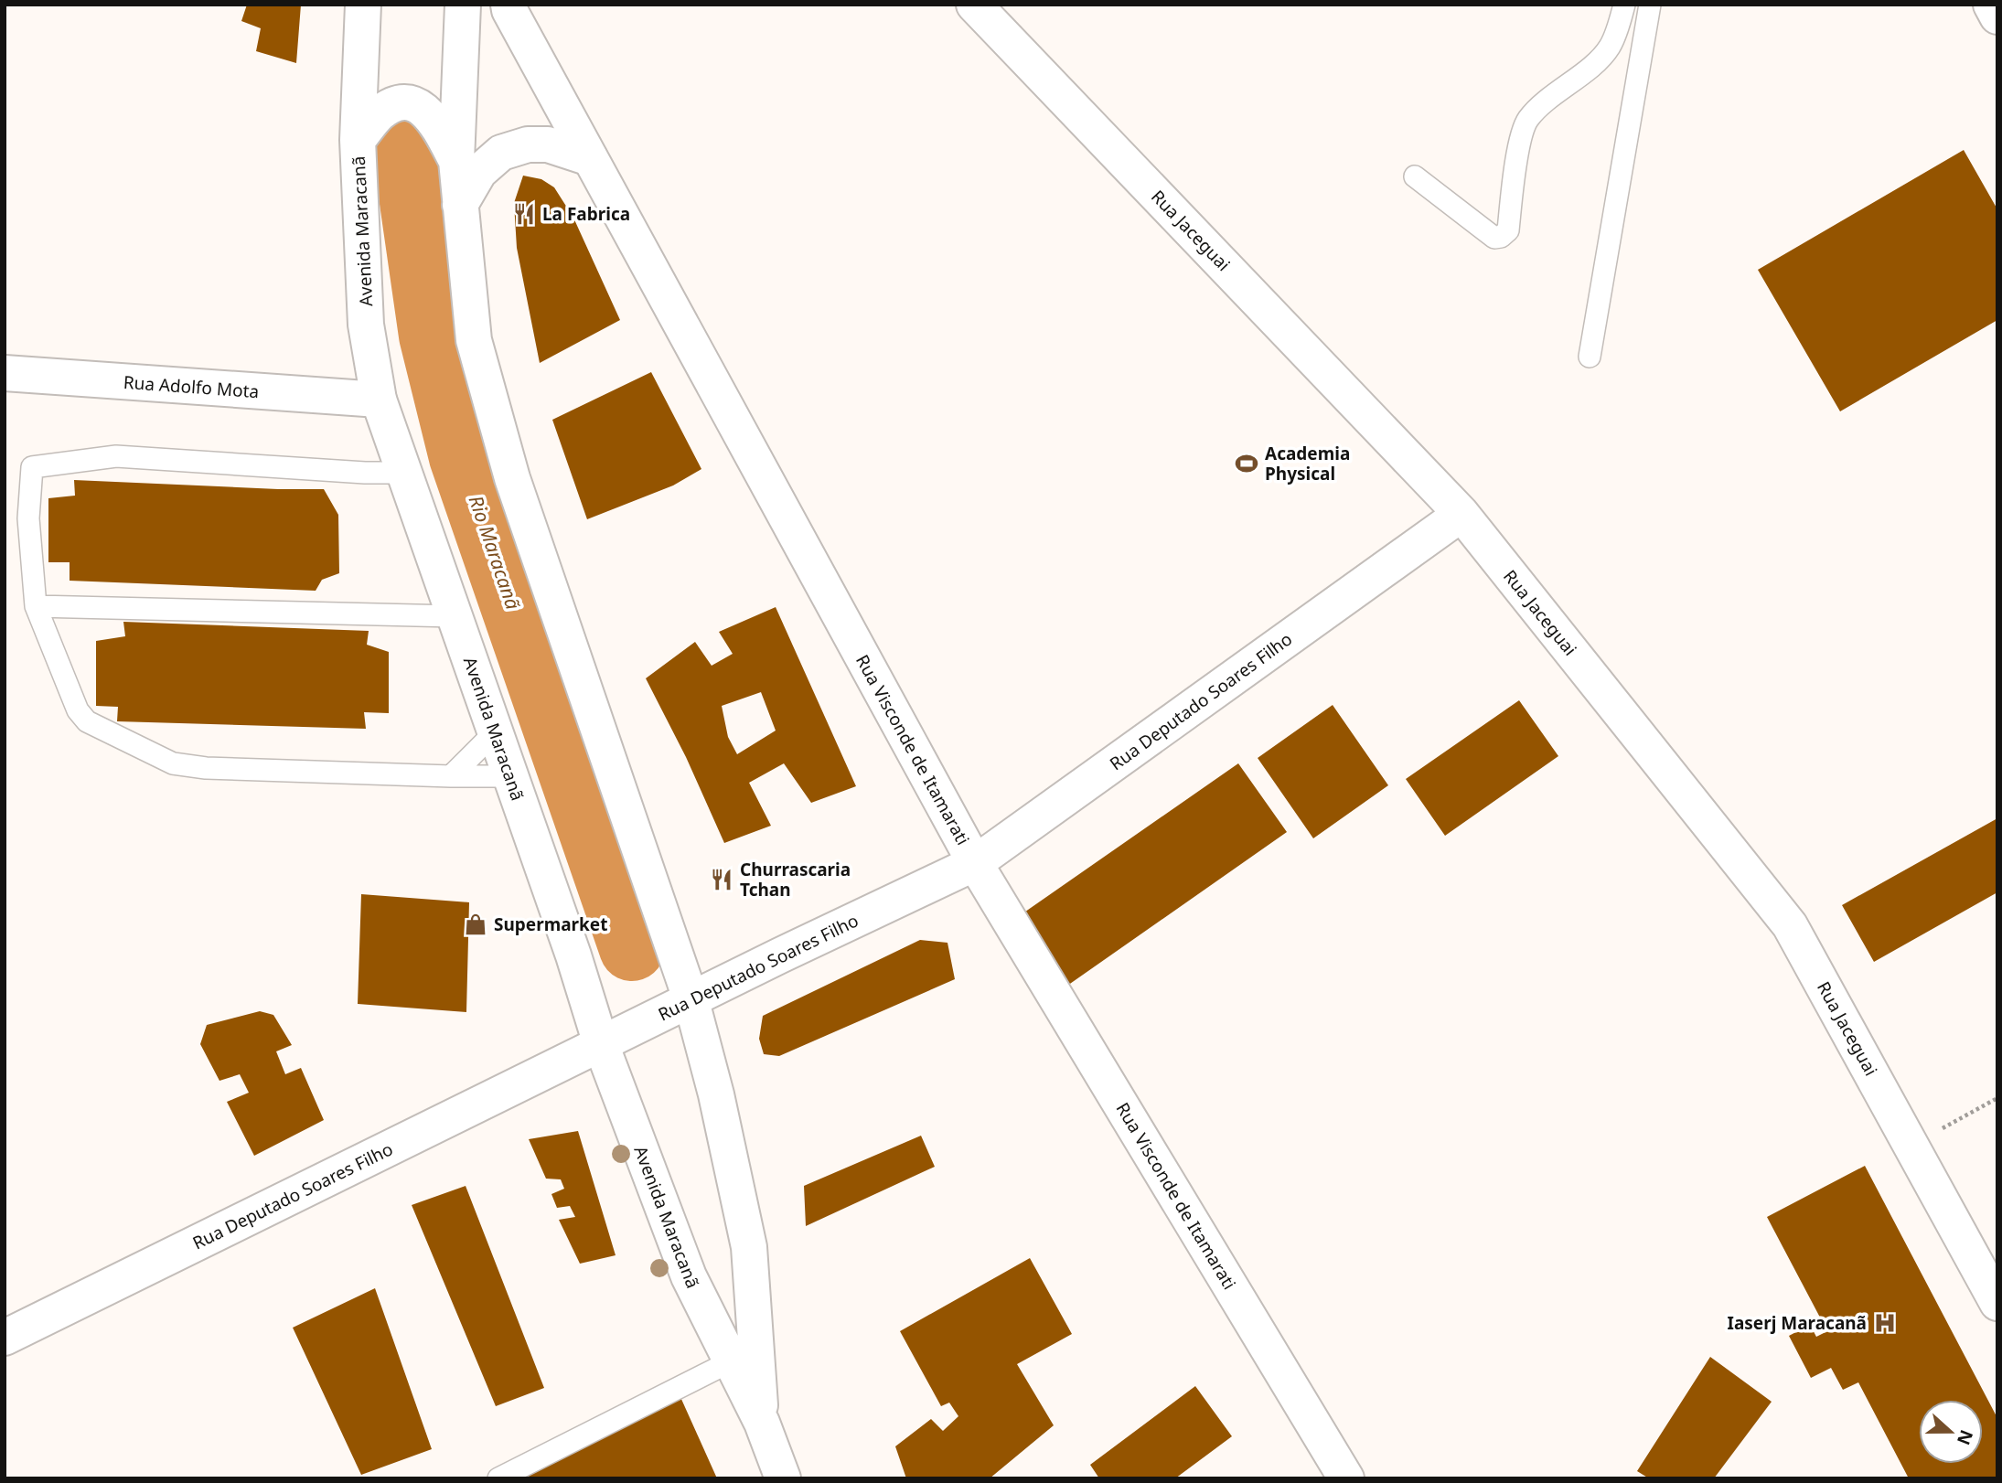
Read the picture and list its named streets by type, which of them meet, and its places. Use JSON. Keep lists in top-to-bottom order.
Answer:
{
  "streets": {
    "street": [
      "Rua Jaceguai",
      "Avenida Maracanã",
      "Rua Adolfo Mota",
      "Rua Deputado Soares Filho",
      "Rua Visconde de Itamarati"
    ]
  },
  "crossings": [
    ["Rua Jaceguai", "Rua Deputado Soares Filho"],
    ["Avenida Maracanã", "Rua Adolfo Mota"],
    ["Avenida Maracanã", "Rua Deputado Soares Filho"],
    ["Rua Deputado Soares Filho", "Rua Visconde de Itamarati"]
  ],
  "water": ["Rio Maracanã"],
  "places": {
    "restaurant": ["La Fabrica", "Churrascaria Tchan"],
    "sports": ["Academia Physical"],
    "shop": ["Supermarket"],
    "hospital": ["Iaserj Maracanã"]
  },
  "north": "right"
}
